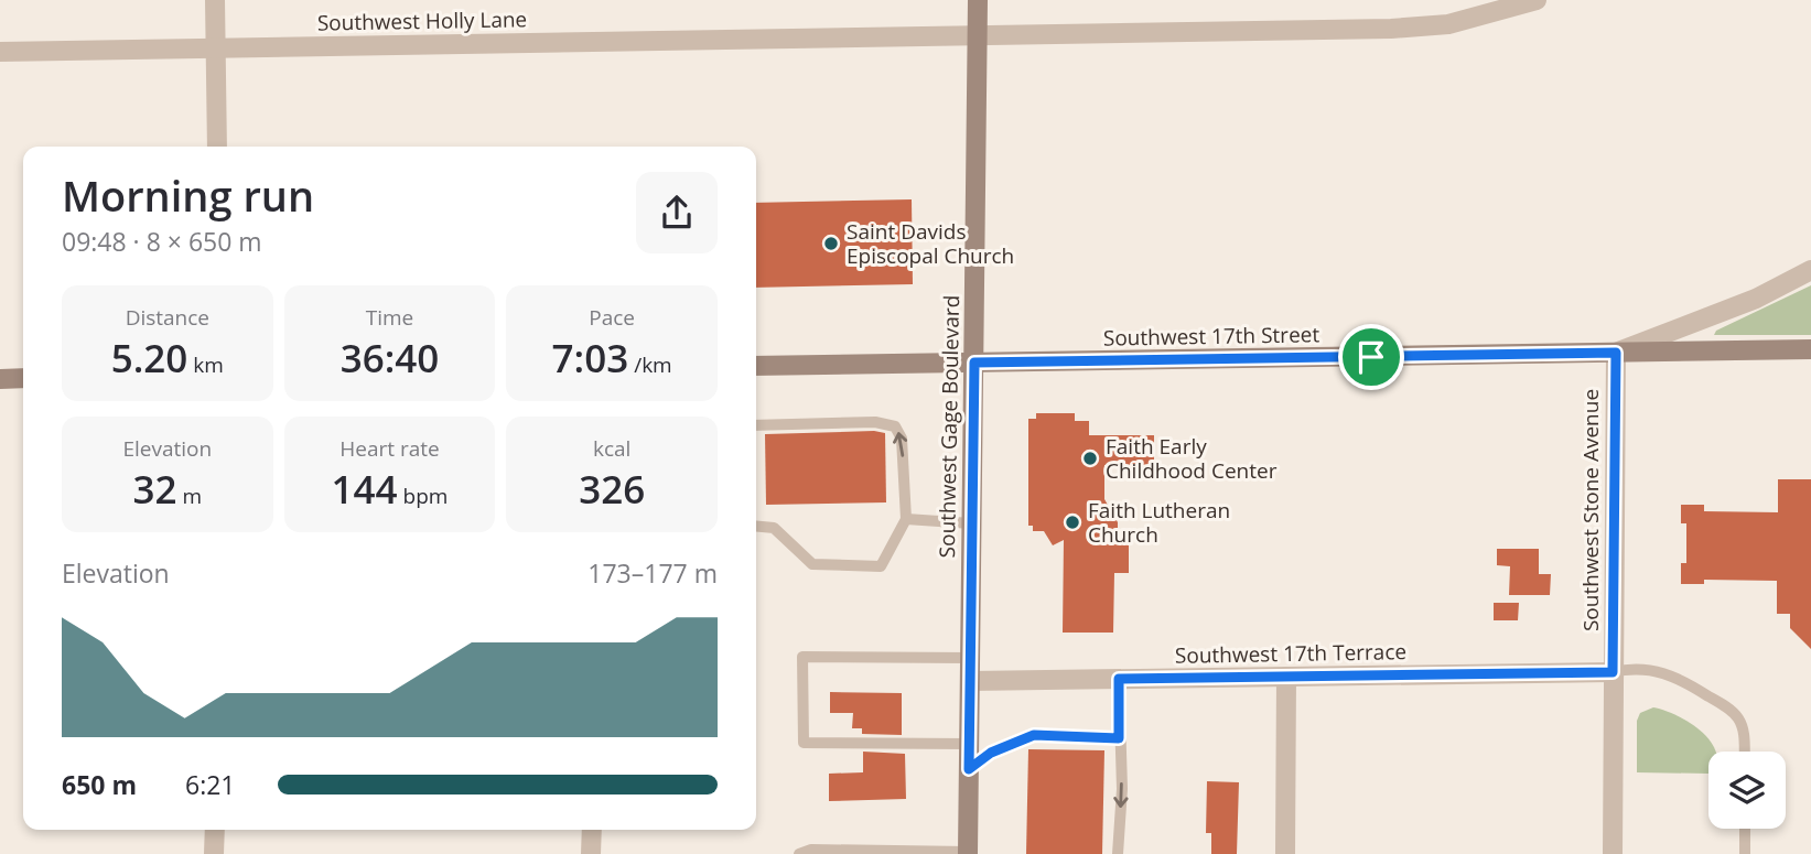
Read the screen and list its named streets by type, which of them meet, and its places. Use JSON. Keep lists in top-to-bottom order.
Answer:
{
  "streets": {
    "main road": ["Southwest 17th Street", "Southwest Gage Boulevard"],
    "street": ["Southwest Holly Lane", "Southwest Stone Avenue", "Southwest 17th Terrace"]
  },
  "crossings": [
    ["Southwest Holly Lane", "Southwest Gage Boulevard"],
    ["Southwest 17th Street", "Southwest Gage Boulevard"],
    ["Southwest 17th Street", "Southwest Stone Avenue"],
    ["Southwest Gage Boulevard", "Southwest 17th Terrace"],
    ["Southwest Stone Avenue", "Southwest 17th Terrace"]
  ],
  "places": ["Saint Davids Episcopal Church", "Faith Early Childhood Center", "Faith Lutheran Church"],
  "page": {
    "heading": ["Morning run", "09:48 · 8 × 650 m"],
    "stats": [
      ["Distance", "5.20 km"],
      ["Time", "36:40"],
      ["Pace", "7:03 /km"],
      ["Elevation", "32 m"],
      ["Heart rate", "144 bpm"],
      ["kcal", "326"]
    ],
    "chart": ["Elevation", "173–177 m"],
    "list": [
      {
        "name": "650 m",
        "note": "6:21"
      }
    ]
  }
}
